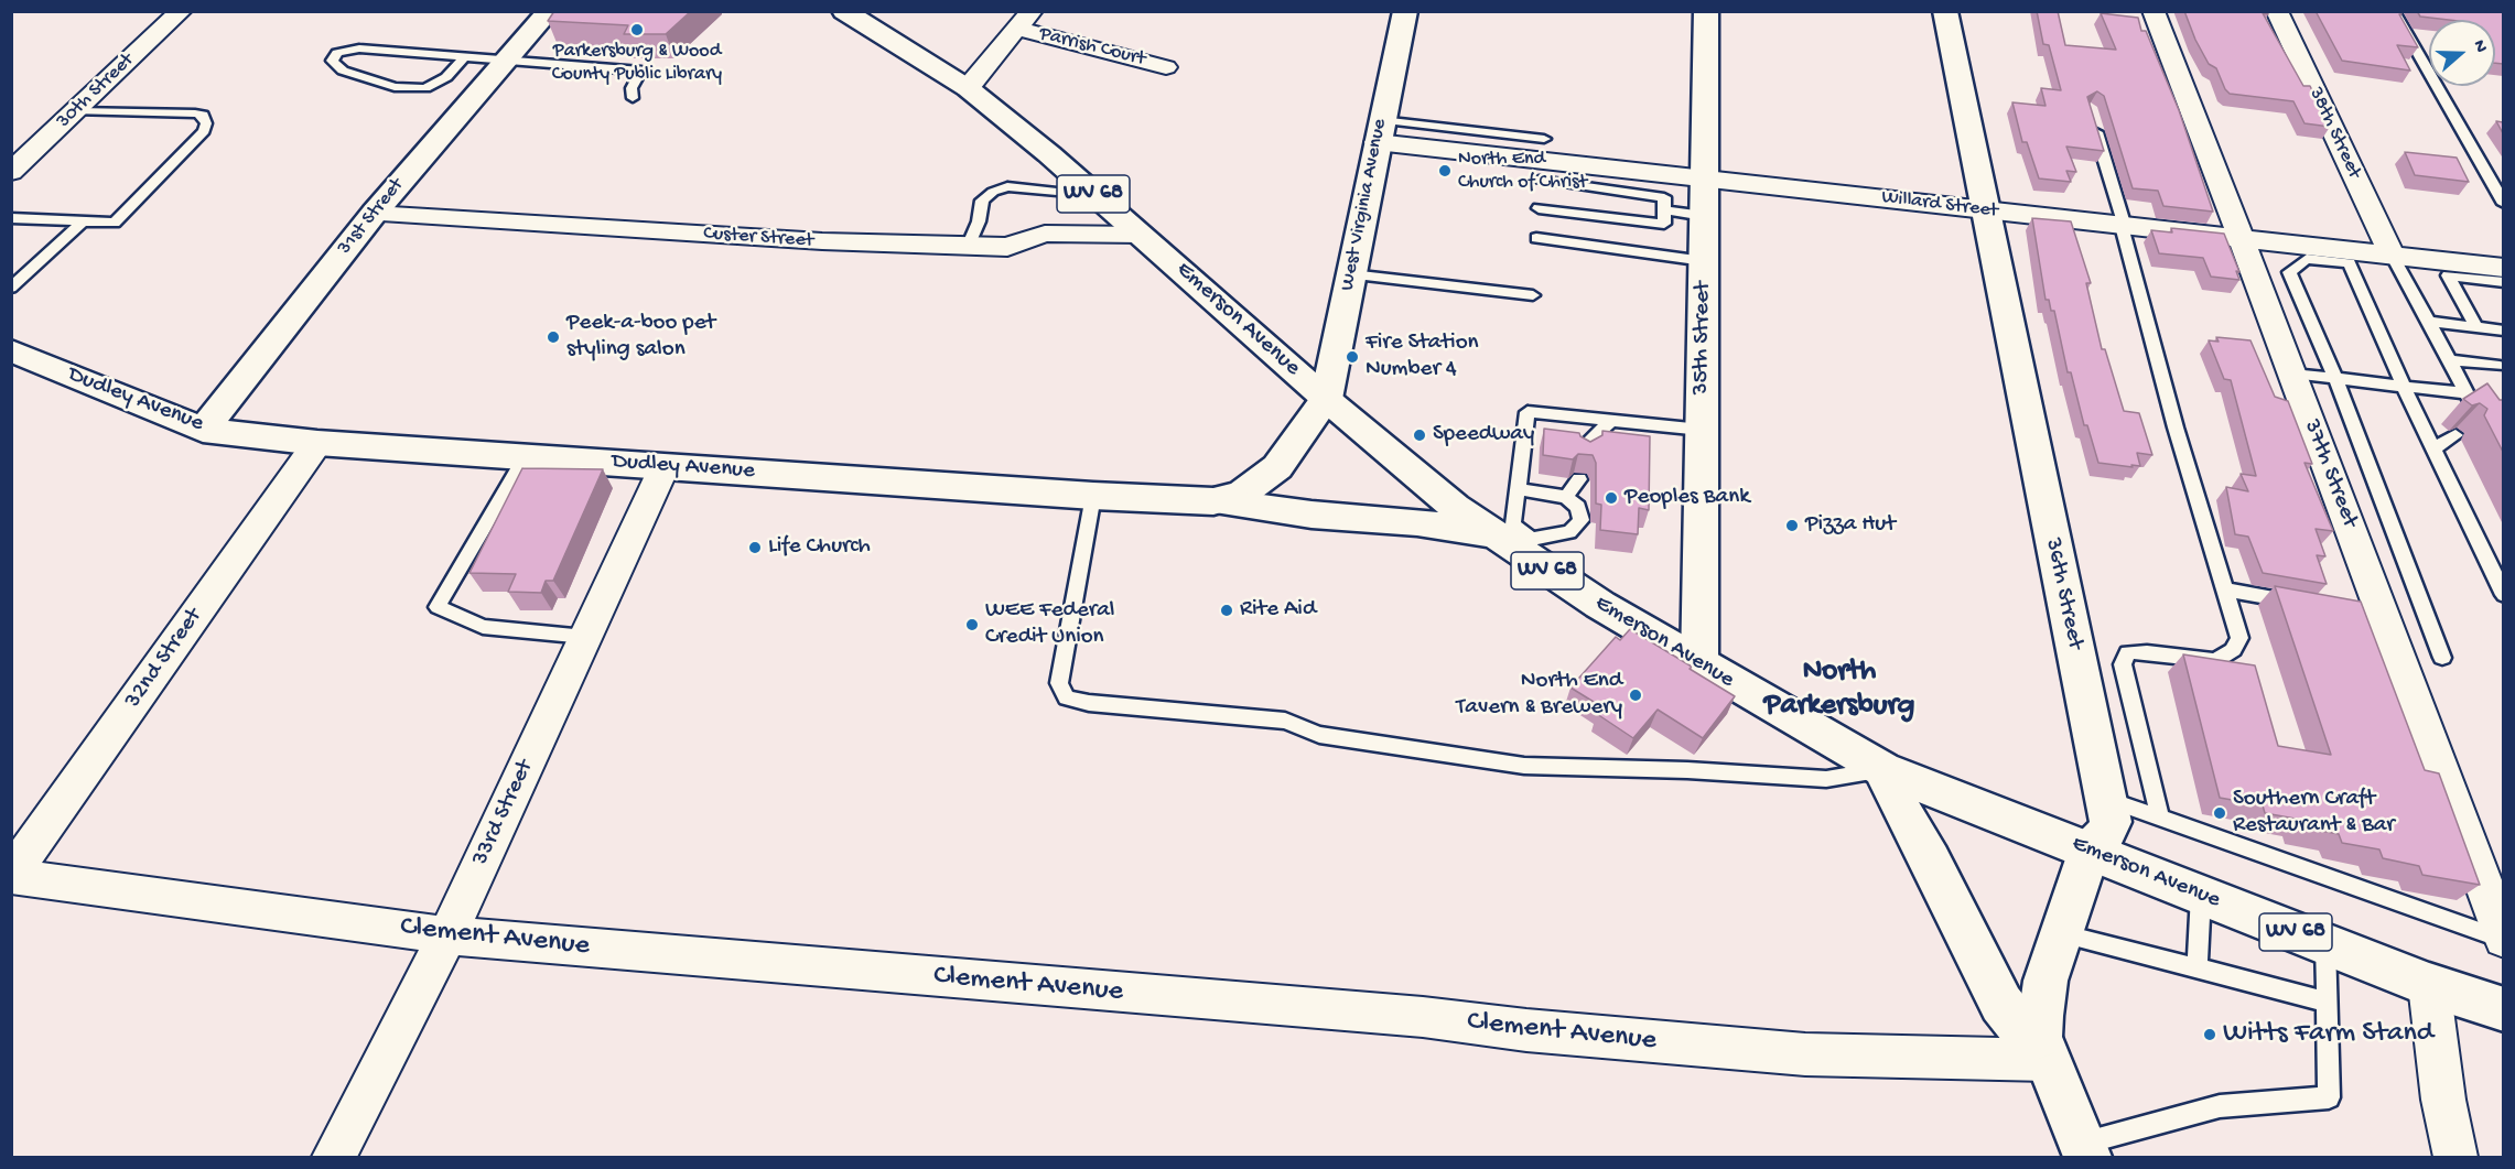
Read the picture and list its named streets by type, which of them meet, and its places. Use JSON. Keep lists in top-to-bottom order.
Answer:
{
  "streets": {
    "street": [
      "Parrish Court",
      "30th Street",
      "38th Street",
      "WV 68",
      "West Virginia Avenue",
      "Willard Street",
      "31st Street",
      "Custer Street",
      "Emerson Avenue",
      "35th Street",
      "Dudley Avenue",
      "37th Street",
      "36th Street",
      "32nd Street",
      "33rd Street",
      "Clement Avenue"
    ]
  },
  "crossings": [
    ["38th Street", "Willard Street"],
    ["West Virginia Avenue", "Willard Street"],
    ["West Virginia Avenue", "Emerson Avenue"],
    ["West Virginia Avenue", "Dudley Avenue"],
    ["Willard Street", "35th Street"],
    ["Willard Street", "37th Street"],
    ["Willard Street", "36th Street"],
    ["31st Street", "Custer Street"],
    ["31st Street", "Dudley Avenue"],
    ["Custer Street", "Emerson Avenue"],
    ["Emerson Avenue", "35th Street"],
    ["Emerson Avenue", "Dudley Avenue"],
    ["Emerson Avenue", "36th Street"],
    ["Dudley Avenue", "32nd Street"],
    ["Dudley Avenue", "33rd Street"],
    ["36th Street", "Clement Avenue"],
    ["32nd Street", "Clement Avenue"],
    ["33rd Street", "Clement Avenue"]
  ],
  "districts": ["North Parkersburg"],
  "places": [
    "Parkersburg & Wood County Public Library",
    "North End Church of Christ",
    "Peek-a-boo pet styling salon",
    "Fire Station Number 4",
    "Speedway",
    "Peoples Bank",
    "Pizza Hut",
    "Life Church",
    "Rite Aid",
    "WEE Federal Credit Union",
    "North End Tavern & Brewery",
    "Southern Craft Restaurant & Bar",
    "Witts Farm Stand"
  ],
  "north": "right"
}
